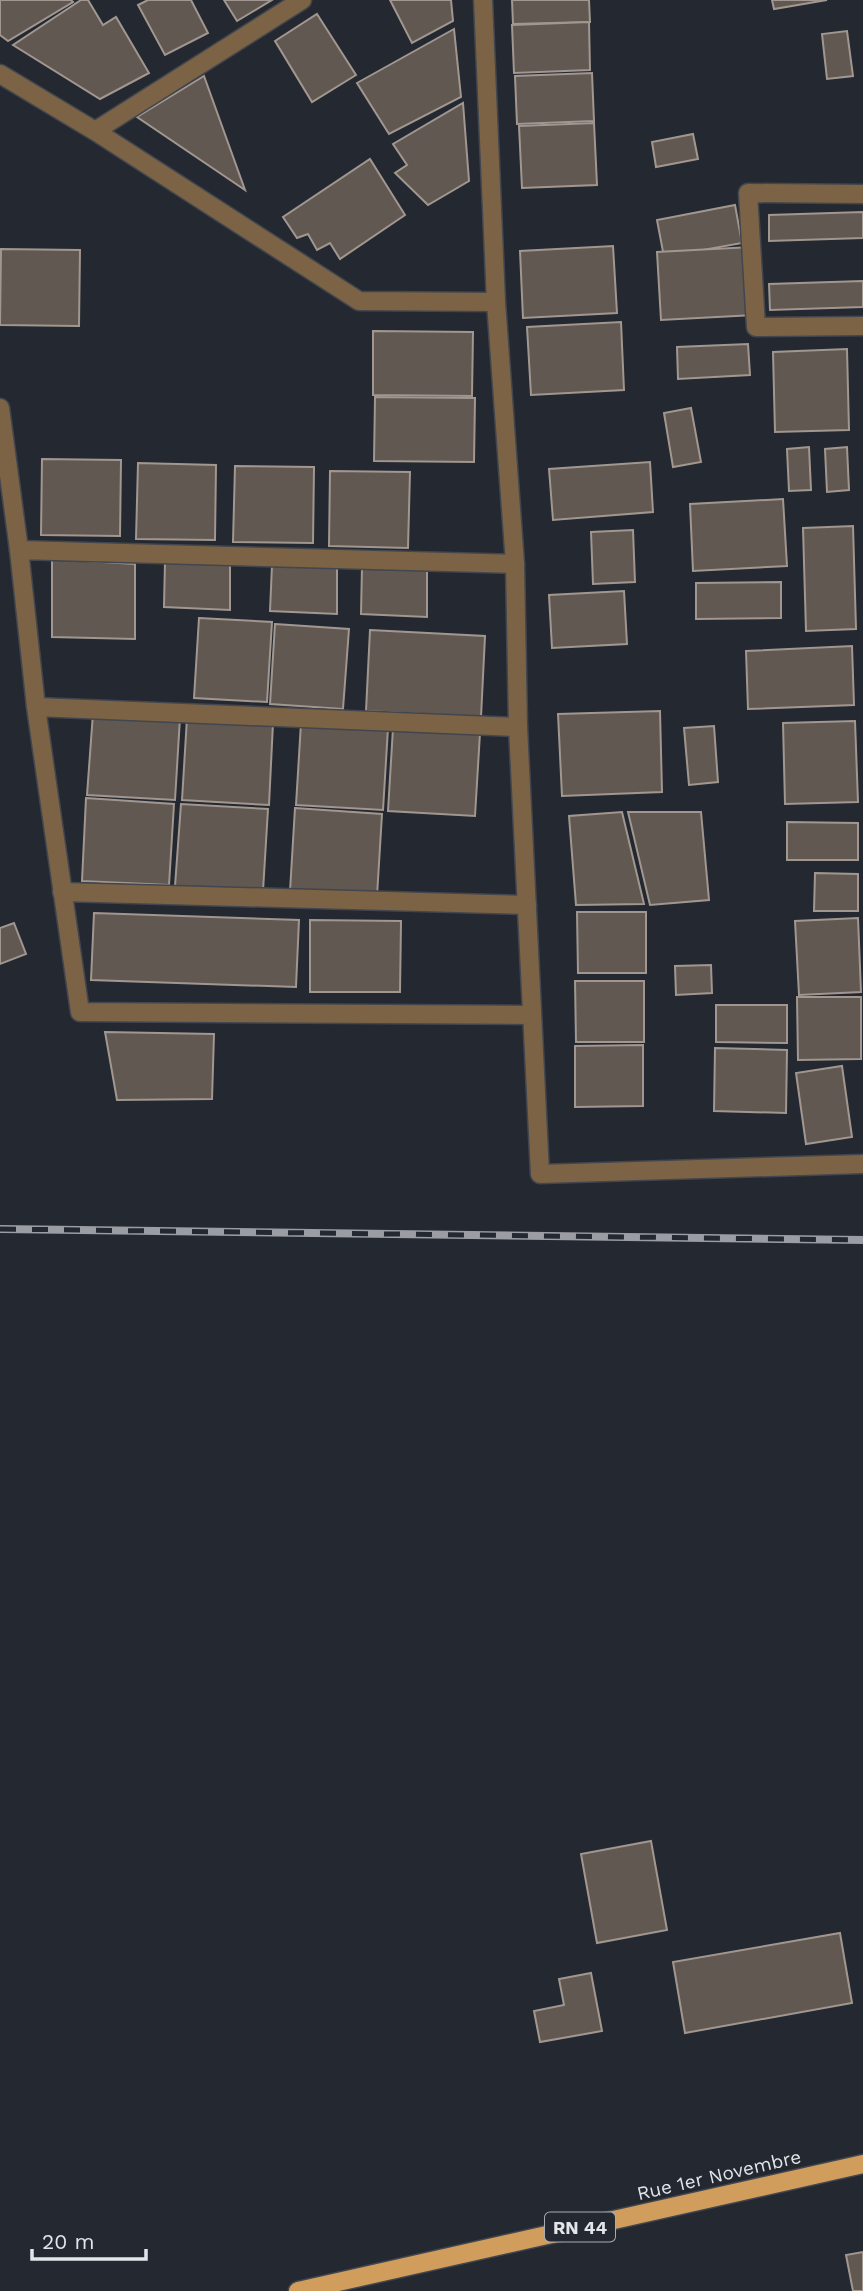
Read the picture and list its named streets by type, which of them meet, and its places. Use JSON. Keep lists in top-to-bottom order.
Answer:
{
  "streets": {
    "main road": ["Rue 1er Novembre", "RN 44"]
  },
  "scale_bar": "20 m"
}
